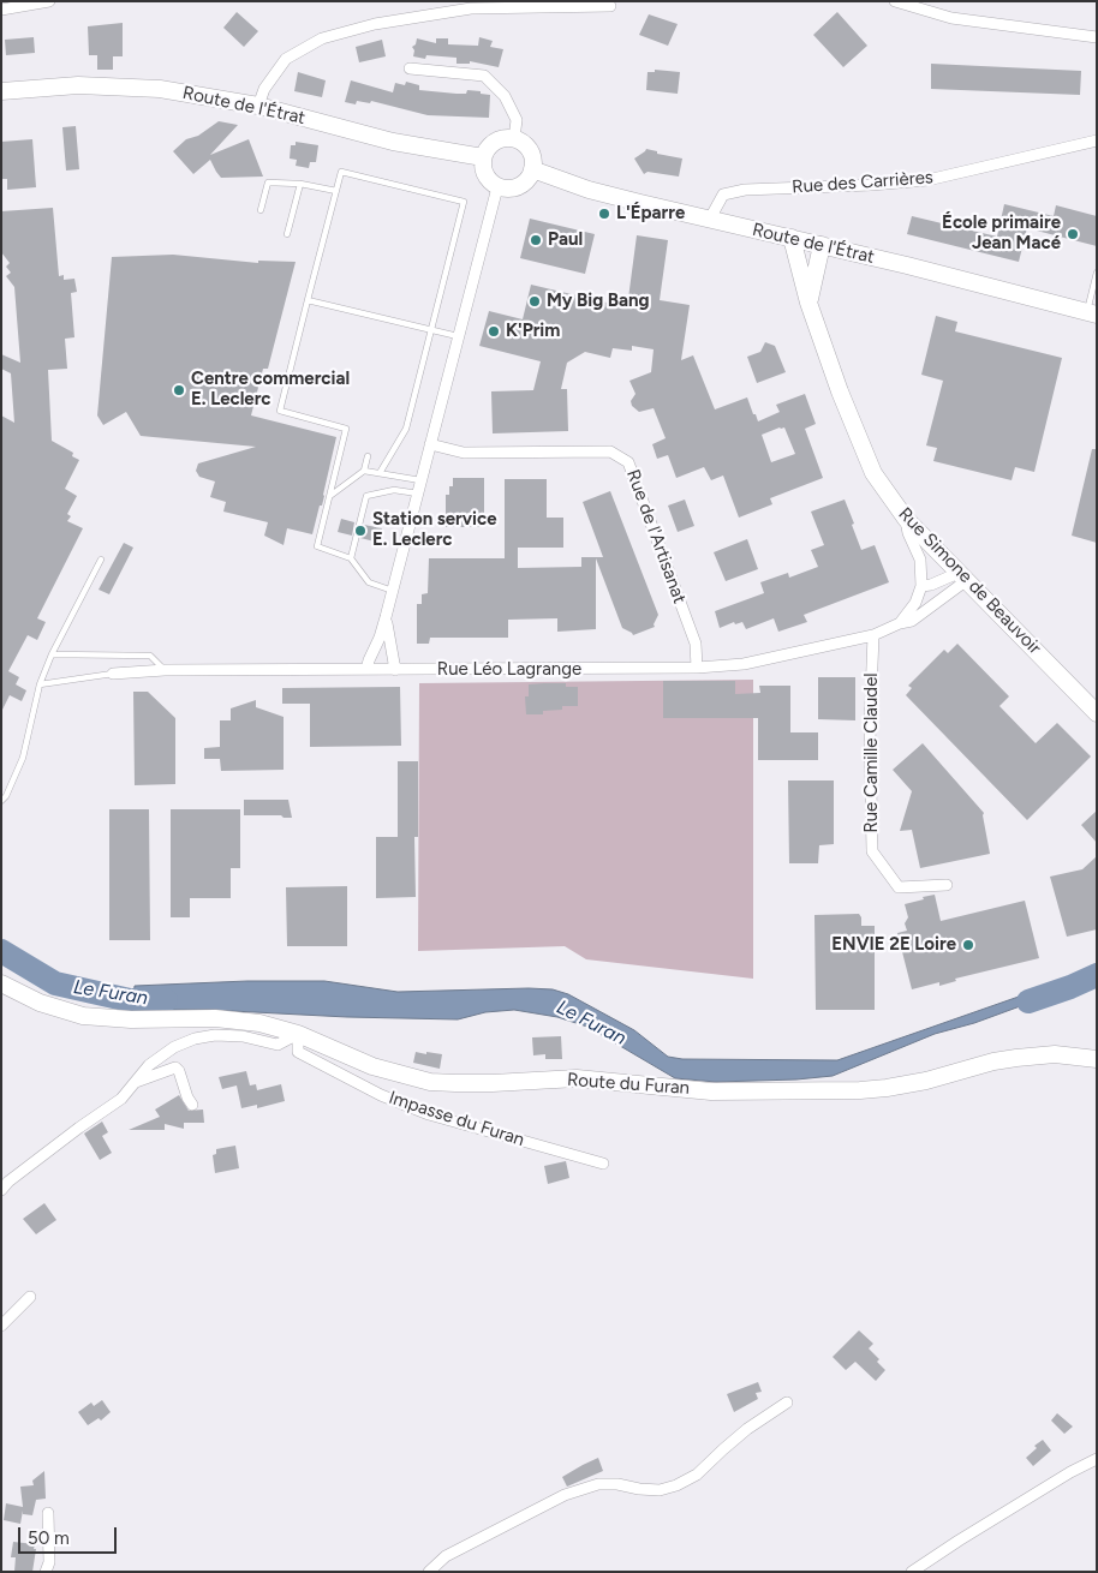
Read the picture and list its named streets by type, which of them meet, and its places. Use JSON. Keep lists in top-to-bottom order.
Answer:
{
  "streets": {
    "main road": ["Route de l'Étrat", "Rue Simone de Beauvoir", "Route du Furan"],
    "street": [
      "Rue des Carrières",
      "Rue de l'Artisanat",
      "Rue Léo Lagrange",
      "Rue Camille Claudel",
      "Impasse du Furan"
    ]
  },
  "crossings": [
    ["Route de l'Étrat", "Rue des Carrières"],
    ["Route de l'Étrat", "Rue Simone de Beauvoir"],
    ["Rue de l'Artisanat", "Rue Léo Lagrange"],
    ["Rue Simone de Beauvoir", "Rue Léo Lagrange"],
    ["Rue Léo Lagrange", "Rue Camille Claudel"],
    ["Route du Furan", "Impasse du Furan"]
  ],
  "water": ["Le Furan"],
  "places": [
    "L'Éparre",
    "École primaire Jean Macé",
    "Paul",
    "My Big Bang",
    "K'Prim",
    "Centre commercial E. Leclerc",
    "Station service E. Leclerc",
    "ENVIE 2E Loire"
  ],
  "scale_bar": "50 m"
}
